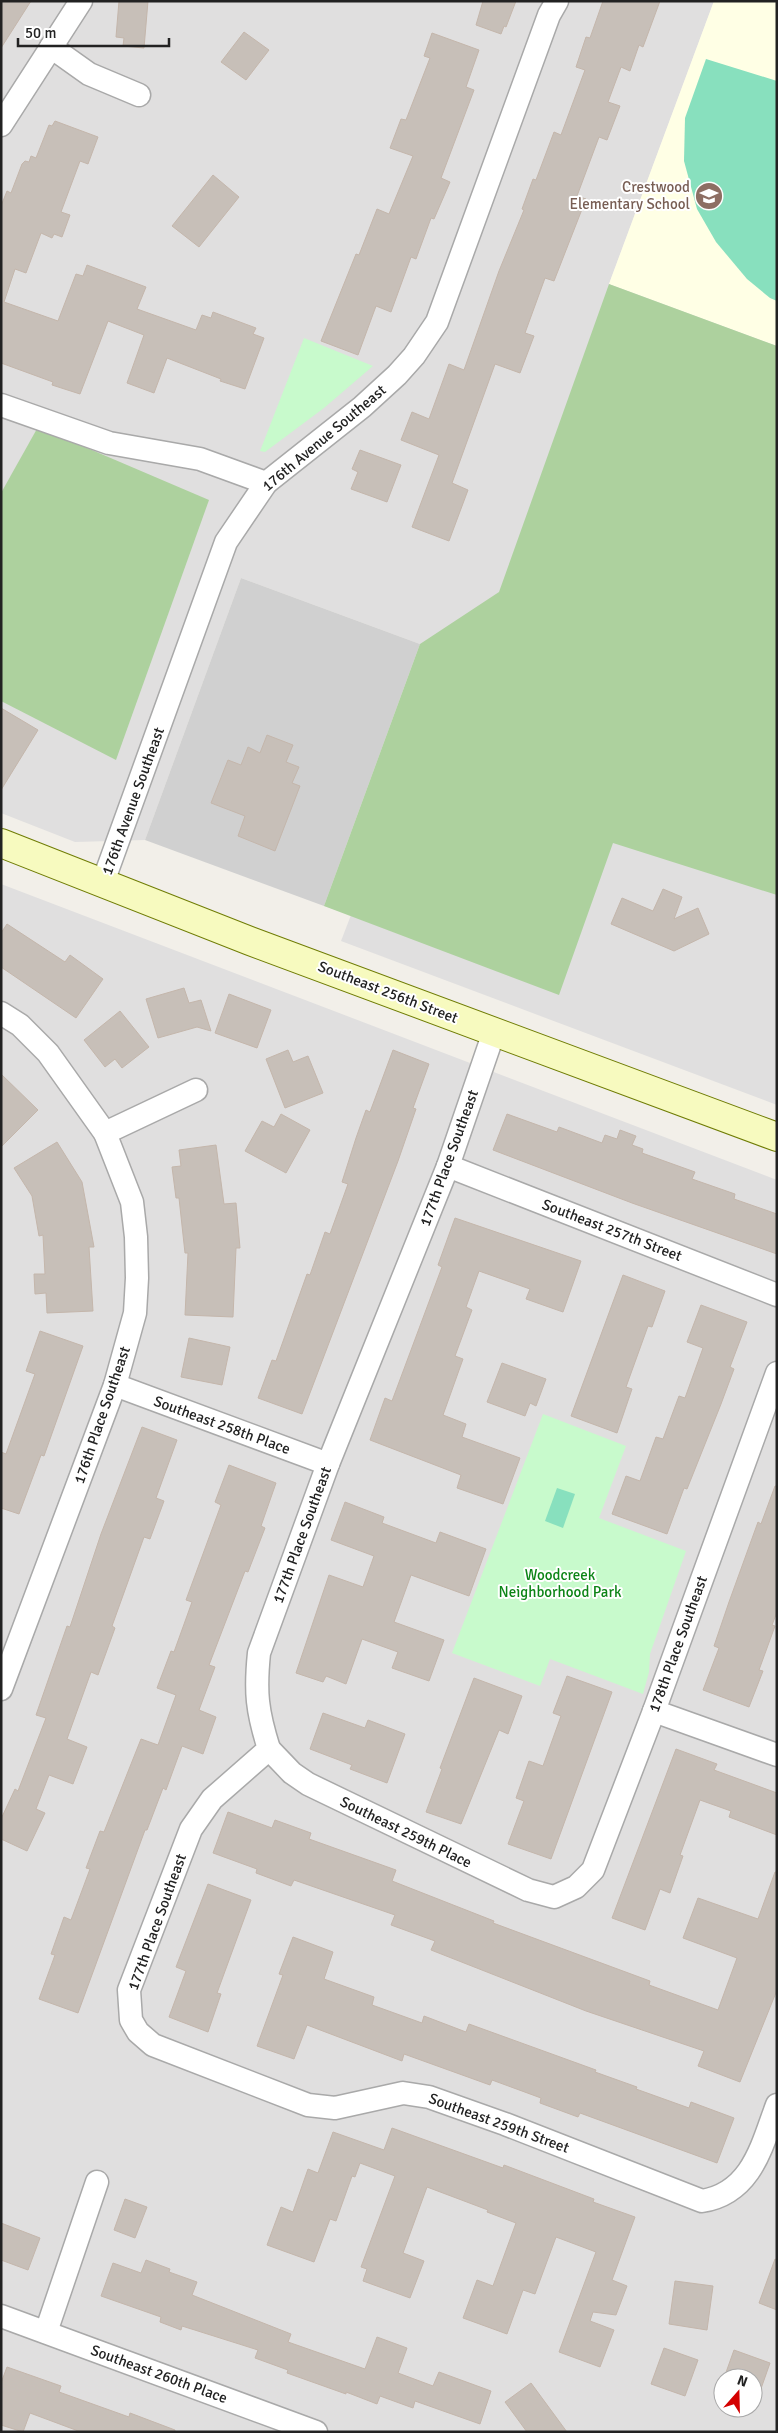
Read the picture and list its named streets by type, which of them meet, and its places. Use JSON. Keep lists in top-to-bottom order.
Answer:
{
  "streets": {
    "main road": ["Southeast 256th Street"],
    "street": [
      "176th Avenue Southeast",
      "177th Place Southeast",
      "Southeast 257th Street",
      "176th Place Southeast",
      "Southeast 258th Place",
      "178th Place Southeast",
      "Southeast 259th Place",
      "Southeast 259th Street",
      "Southeast 260th Place"
    ]
  },
  "crossings": [
    ["176th Avenue Southeast", "Southeast 256th Street"],
    ["Southeast 256th Street", "177th Place Southeast"],
    ["177th Place Southeast", "Southeast 257th Street"],
    ["177th Place Southeast", "Southeast 258th Place"],
    ["177th Place Southeast", "Southeast 259th Place"],
    ["177th Place Southeast", "Southeast 259th Street"],
    ["176th Place Southeast", "Southeast 258th Place"],
    ["178th Place Southeast", "Southeast 259th Place"]
  ],
  "parks": ["Woodcreek Neighborhood Park"],
  "places": {
    "school or university": ["Crestwood Elementary School"]
  },
  "scale_bar": "50 m",
  "north": "top"
}
